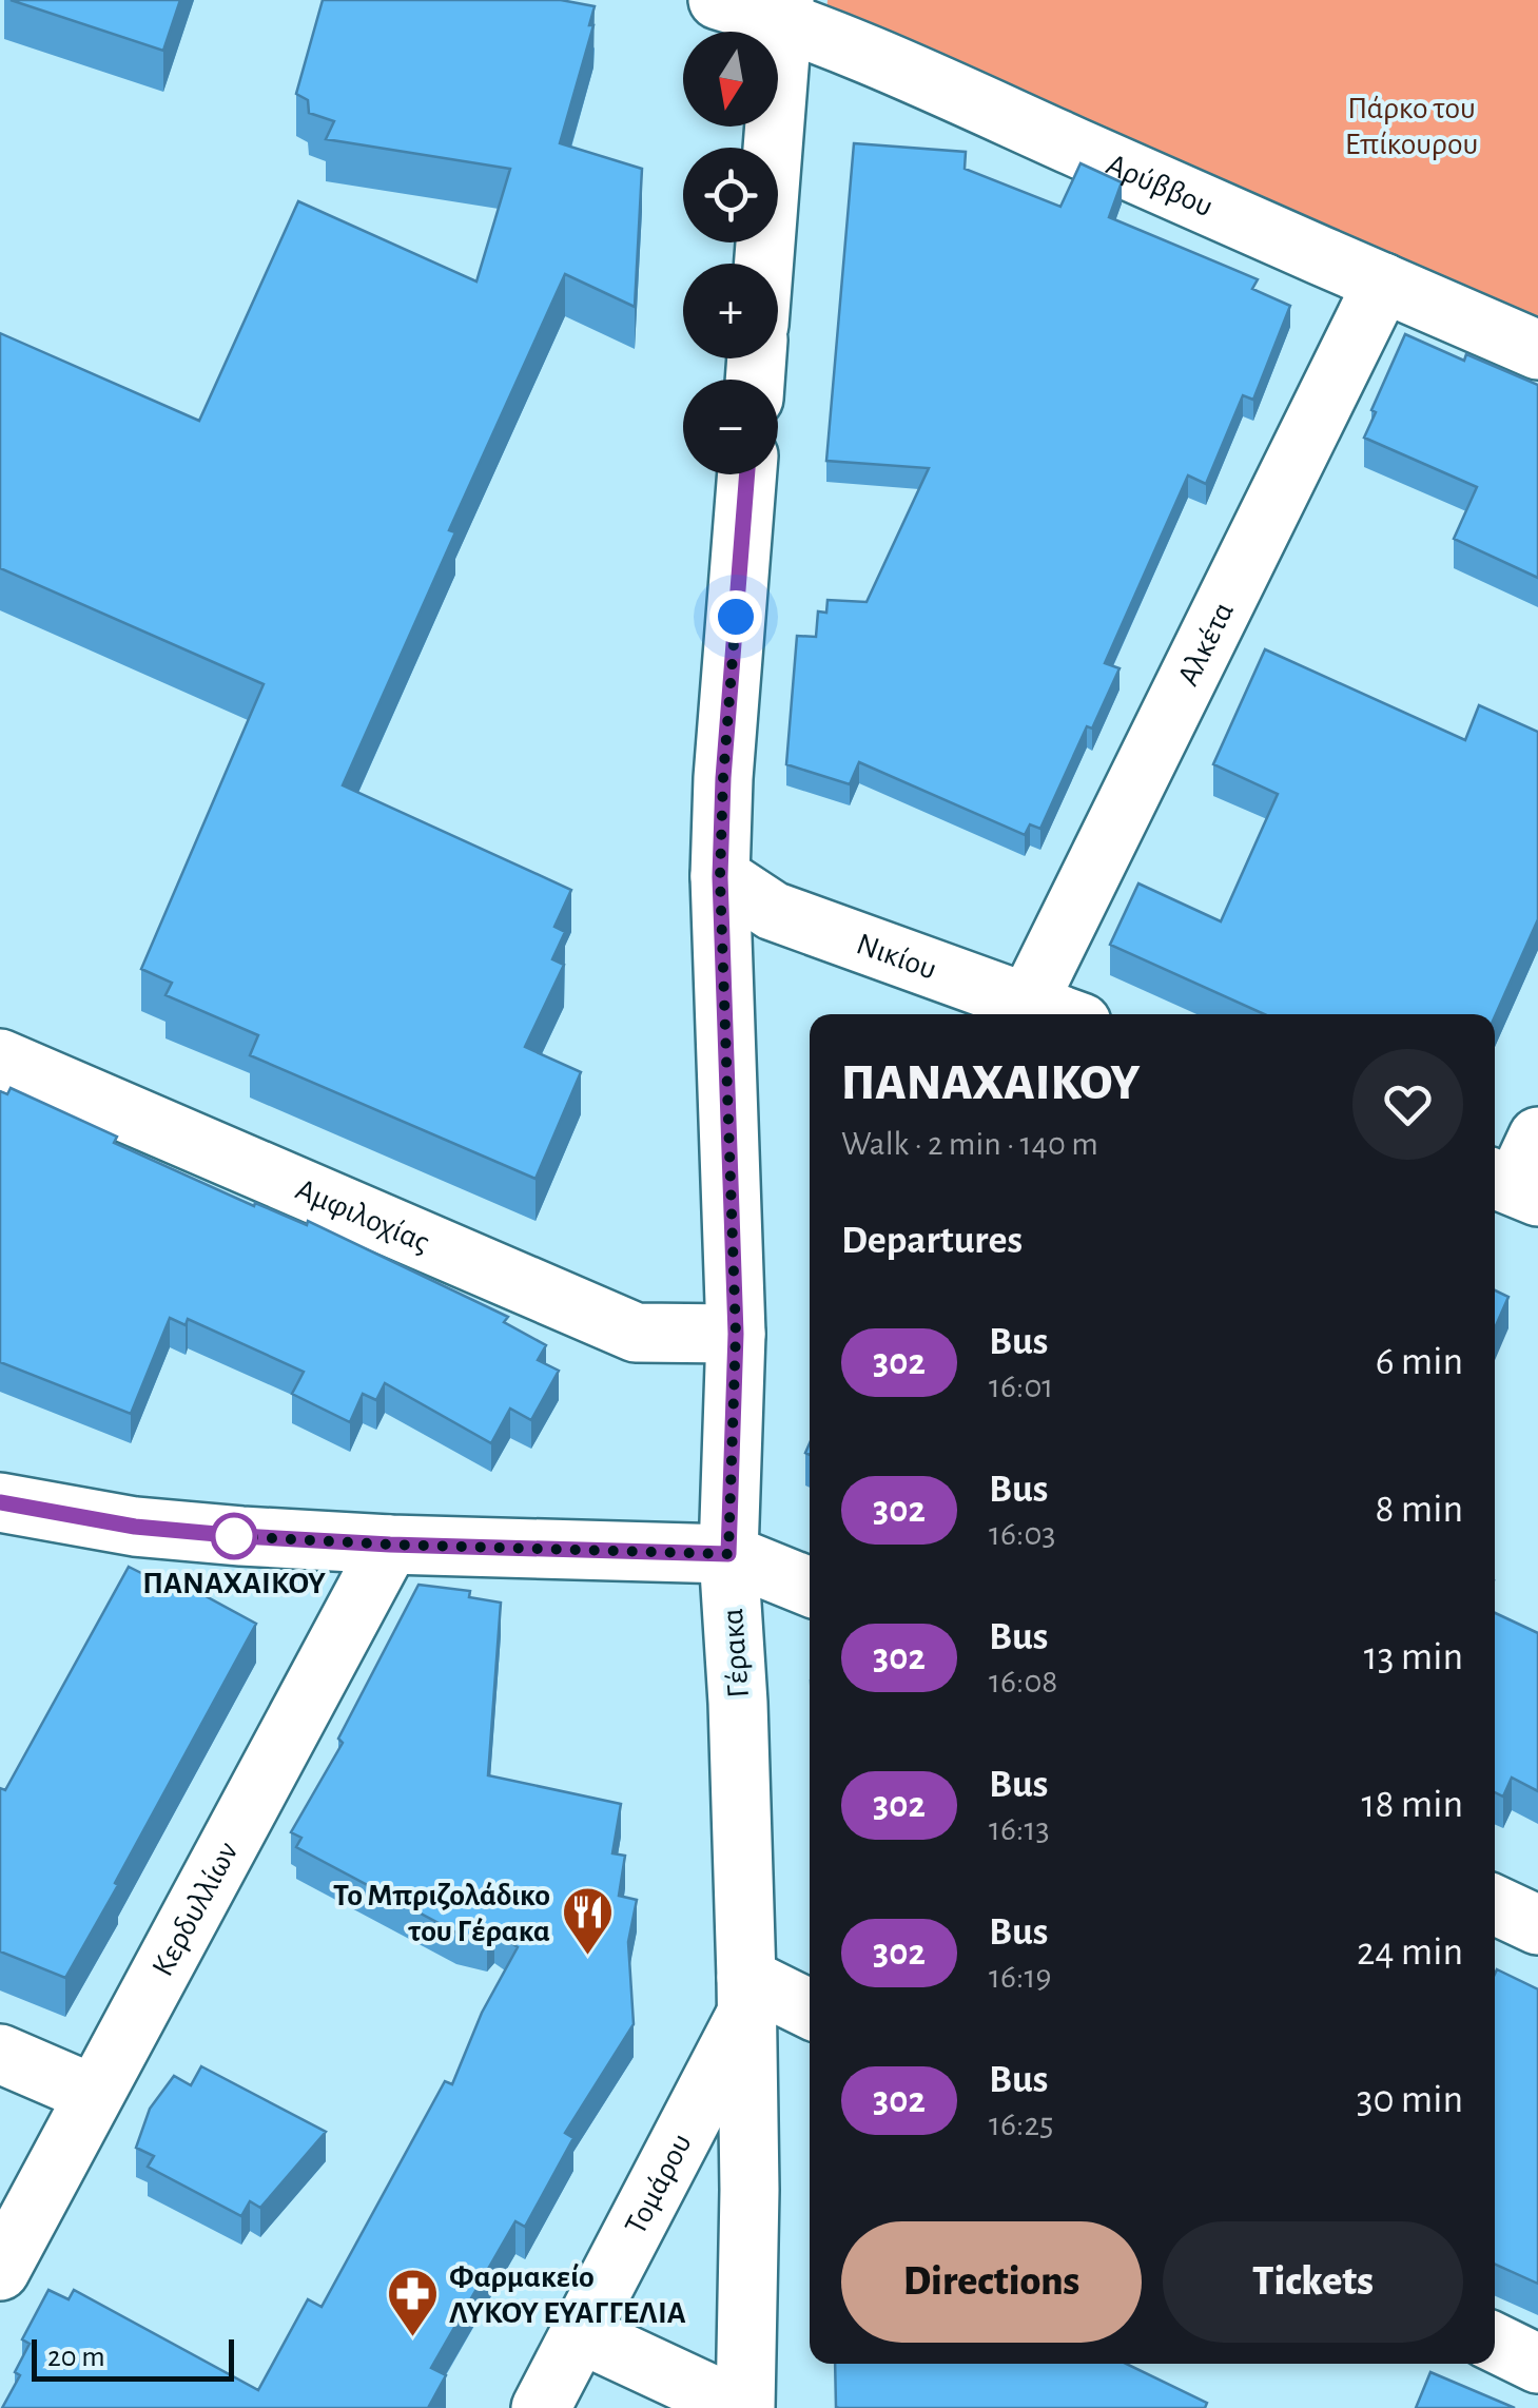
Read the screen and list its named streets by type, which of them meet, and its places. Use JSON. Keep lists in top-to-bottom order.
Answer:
{
  "streets": {
    "street": [
      "Αρύββου",
      "Αλκέτα",
      "Νικίου",
      "Αμφιλοχίας",
      "Γέρακα",
      "Κερδυλλίων",
      "Τομάρου"
    ]
  },
  "crossings": [
    ["Αρύββου", "Αλκέτα"],
    ["Αλκέτα", "Νικίου"],
    ["Νικίου", "Γέρακα"],
    ["Αμφιλοχίας", "Γέρακα"],
    ["Γέρακα", "Τομάρου"]
  ],
  "parks": ["Πάρκο του Επίκουρου"],
  "places": {
    "other": ["ΠΑΝΑΧΑΙΚΟΥ"],
    "restaurant": ["Το Μπριζολάδικο του Γέρακα"],
    "pharmacy": ["Φαρμακείο ΛΥΚΟΥ ΕΥΑΓΓΕΛΙΑ"]
  },
  "lines": ["bus line 302"],
  "scale_bar": "20 m",
  "north": "bottom",
  "page": {
    "map_buttons": ["+", "−"],
    "heading": [
      ["ΠΑΝΑΧΑΙΚΟΥ", "Walk · 2 min · 140 m"],
      "Departures"
    ],
    "list": [
      {
        "mark": "302",
        "name": "Bus",
        "note": "16:01",
        "value": "6 min"
      },
      {
        "mark": "302",
        "name": "Bus",
        "note": "16:03",
        "value": "8 min"
      },
      {
        "mark": "302",
        "name": "Bus",
        "note": "16:08",
        "value": "13 min"
      },
      {
        "mark": "302",
        "name": "Bus",
        "note": "16:13",
        "value": "18 min"
      },
      {
        "mark": "302",
        "name": "Bus",
        "note": "16:19",
        "value": "24 min"
      },
      {
        "mark": "302",
        "name": "Bus",
        "note": "16:25",
        "value": "30 min"
      }
    ],
    "buttons": ["Directions", "Tickets"],
    "scale": "20 m"
  }
}
